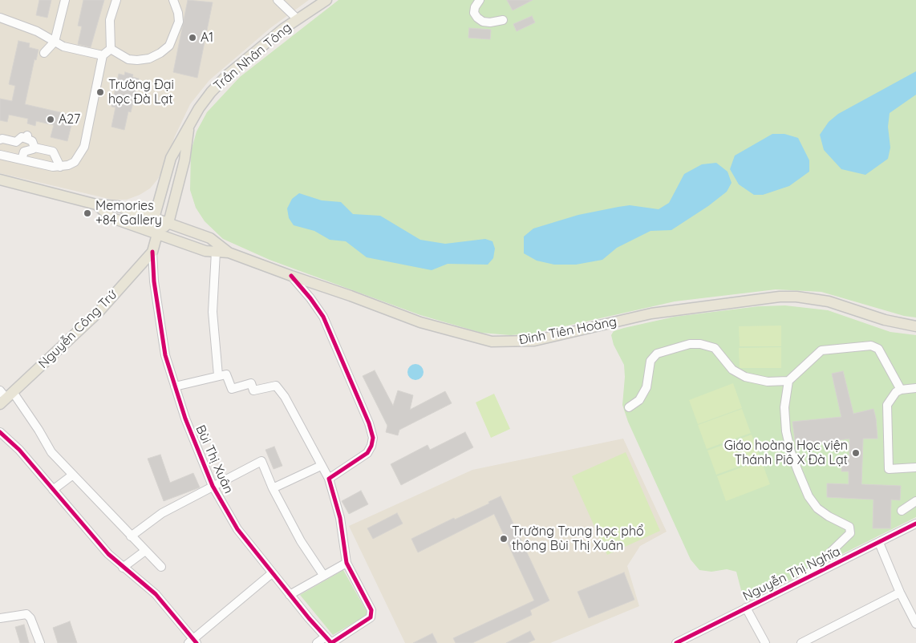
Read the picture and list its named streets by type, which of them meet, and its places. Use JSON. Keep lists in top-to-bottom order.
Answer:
{
  "streets": {
    "main road": ["Trần Nhân Tông", "Nguyễn Công Trứ", "Đinh Tiên Hoàng"],
    "street": ["Bùi Thị Xuân", "Nguyễn Thị Nghĩa"]
  },
  "crossings": [
    ["Trần Nhân Tông", "Đinh Tiên Hoàng"],
    ["Nguyễn Công Trứ", "Bùi Thị Xuân"]
  ],
  "places": [
    "A1",
    "Trường Đại học Đà Lạt",
    "A27",
    "Memories +84 Gallery",
    "Giáo hoàng Học viện Thánh Piô X Đà Lạt",
    "Trường Trung học phổ thông Bùi Thị Xuân"
  ]
}
